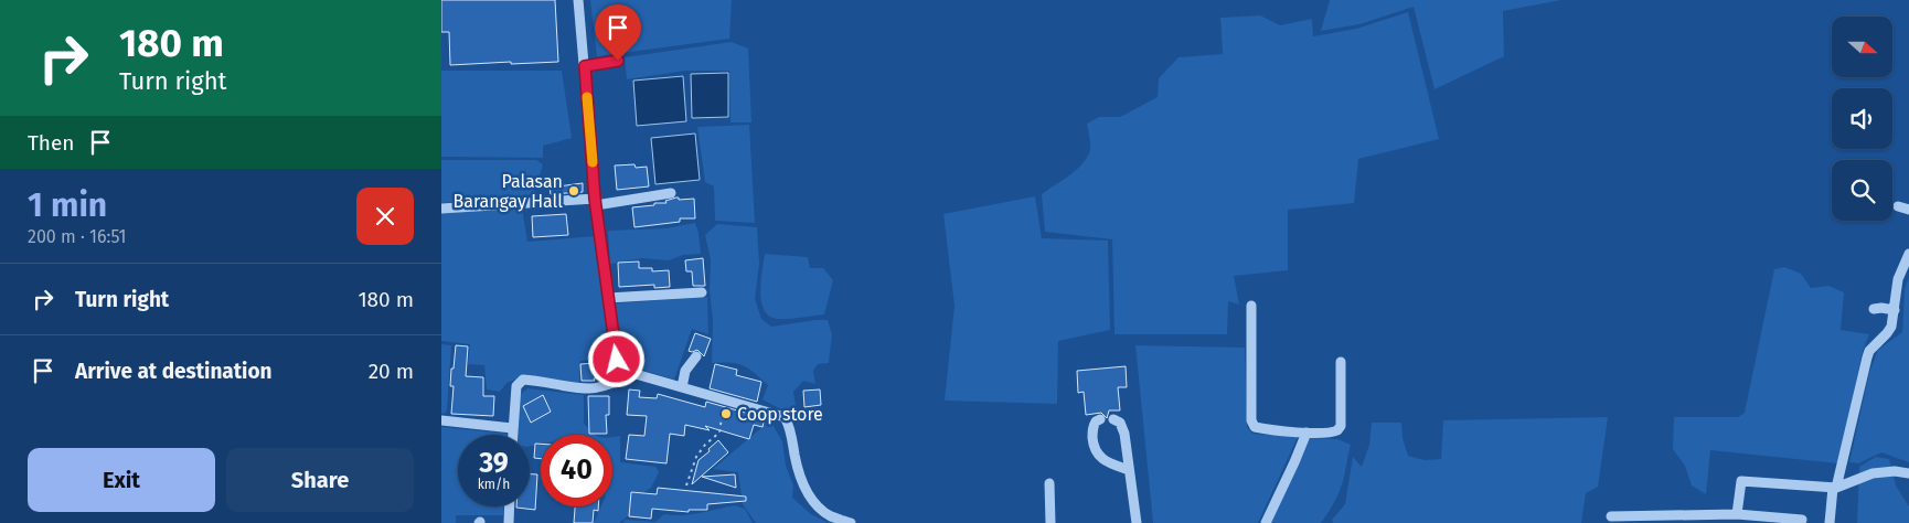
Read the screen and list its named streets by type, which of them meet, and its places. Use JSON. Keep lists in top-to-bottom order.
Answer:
{
  "places": ["Palasan Barangay Hall", "Coop store"],
  "north": "right",
  "page": {
    "turn": ["180 m", "Turn right"],
    "then": "Then",
    "heading": ["1 min", "200 m · 16:51"],
    "list": [
      {
        "name": "Turn right",
        "value": "180 m"
      },
      {
        "name": "Arrive at destination",
        "value": "20 m"
      }
    ],
    "speed": "39 km/h",
    "limit": "40",
    "buttons": ["Exit", "Share"]
  }
}
